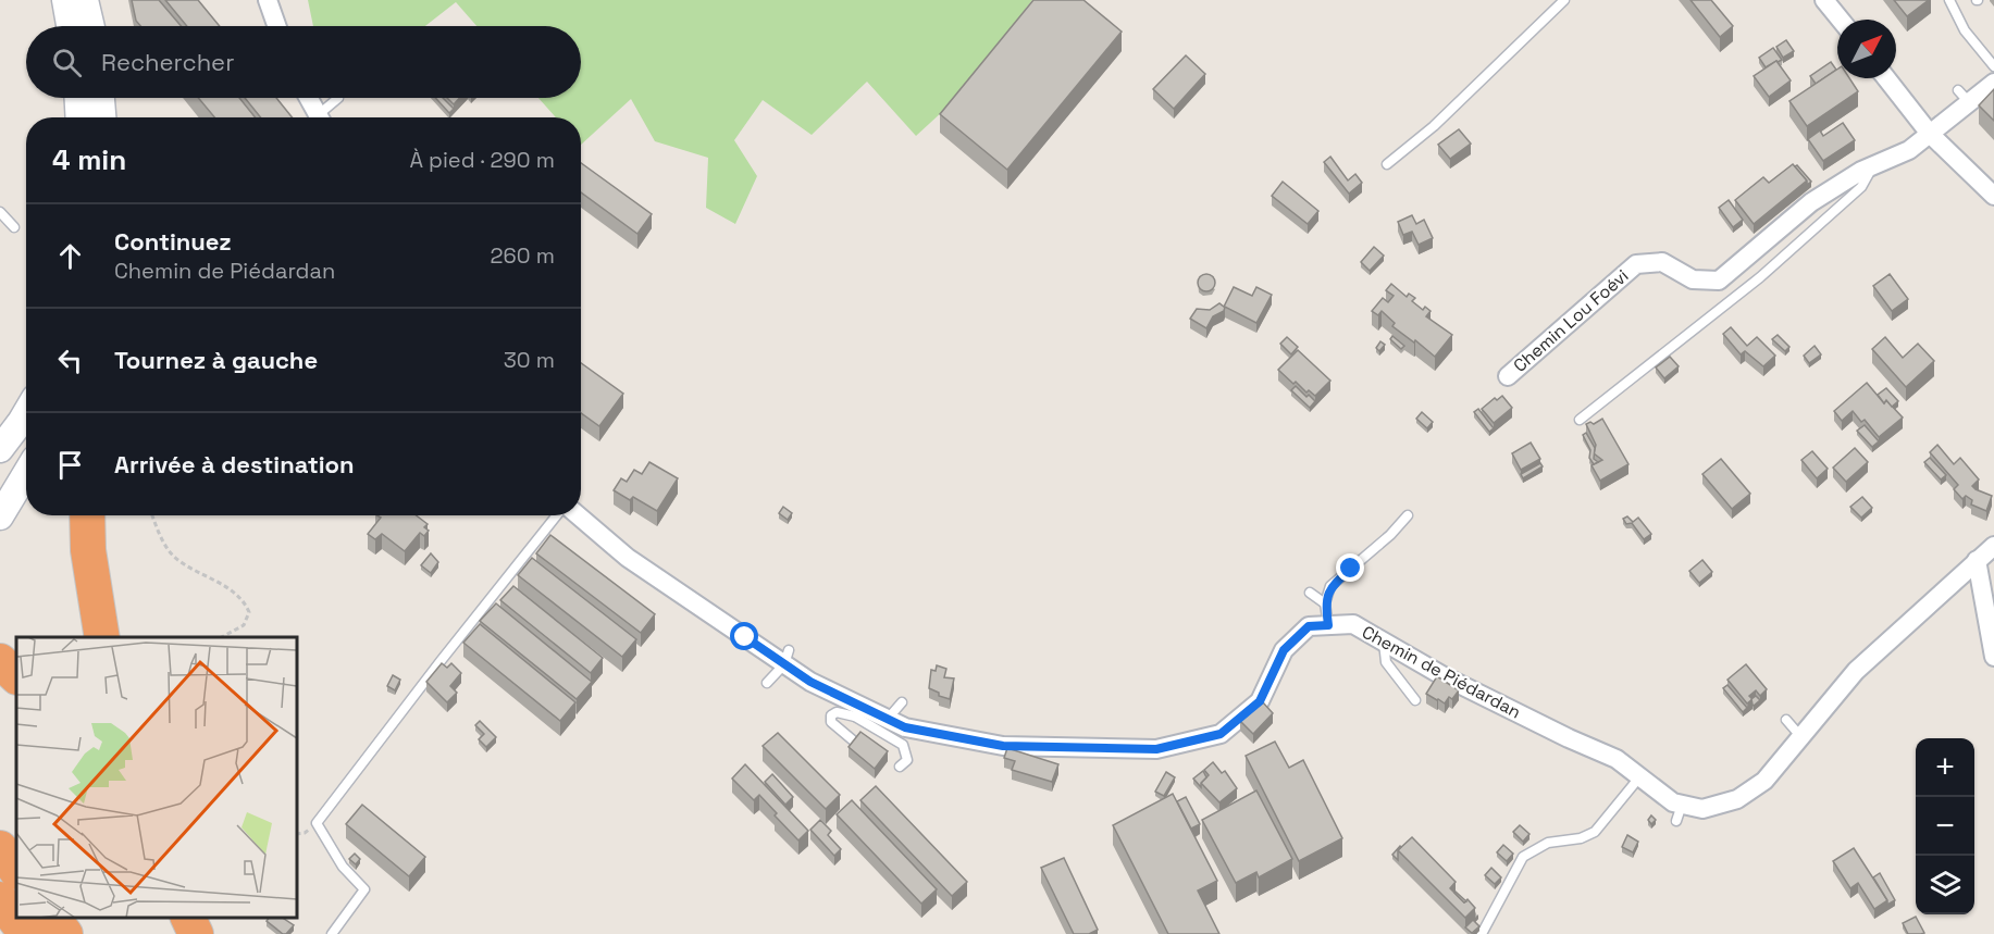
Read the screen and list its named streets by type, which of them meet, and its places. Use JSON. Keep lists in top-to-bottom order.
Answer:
{
  "streets": {
    "street": ["Chemin Lou Foévi", "Chemin de Piédardan"]
  },
  "north": "top right",
  "page": {
    "search": "Rechercher",
    "heading": ["4 min", "À pied · 290 m"],
    "list": [
      ["Continuez", "Chemin de Piédardan", "260 m"],
      ["Tournez à gauche", "30 m"],
      "Arrivée à destination"
    ],
    "map_buttons": ["+", "−"]
  }
}
